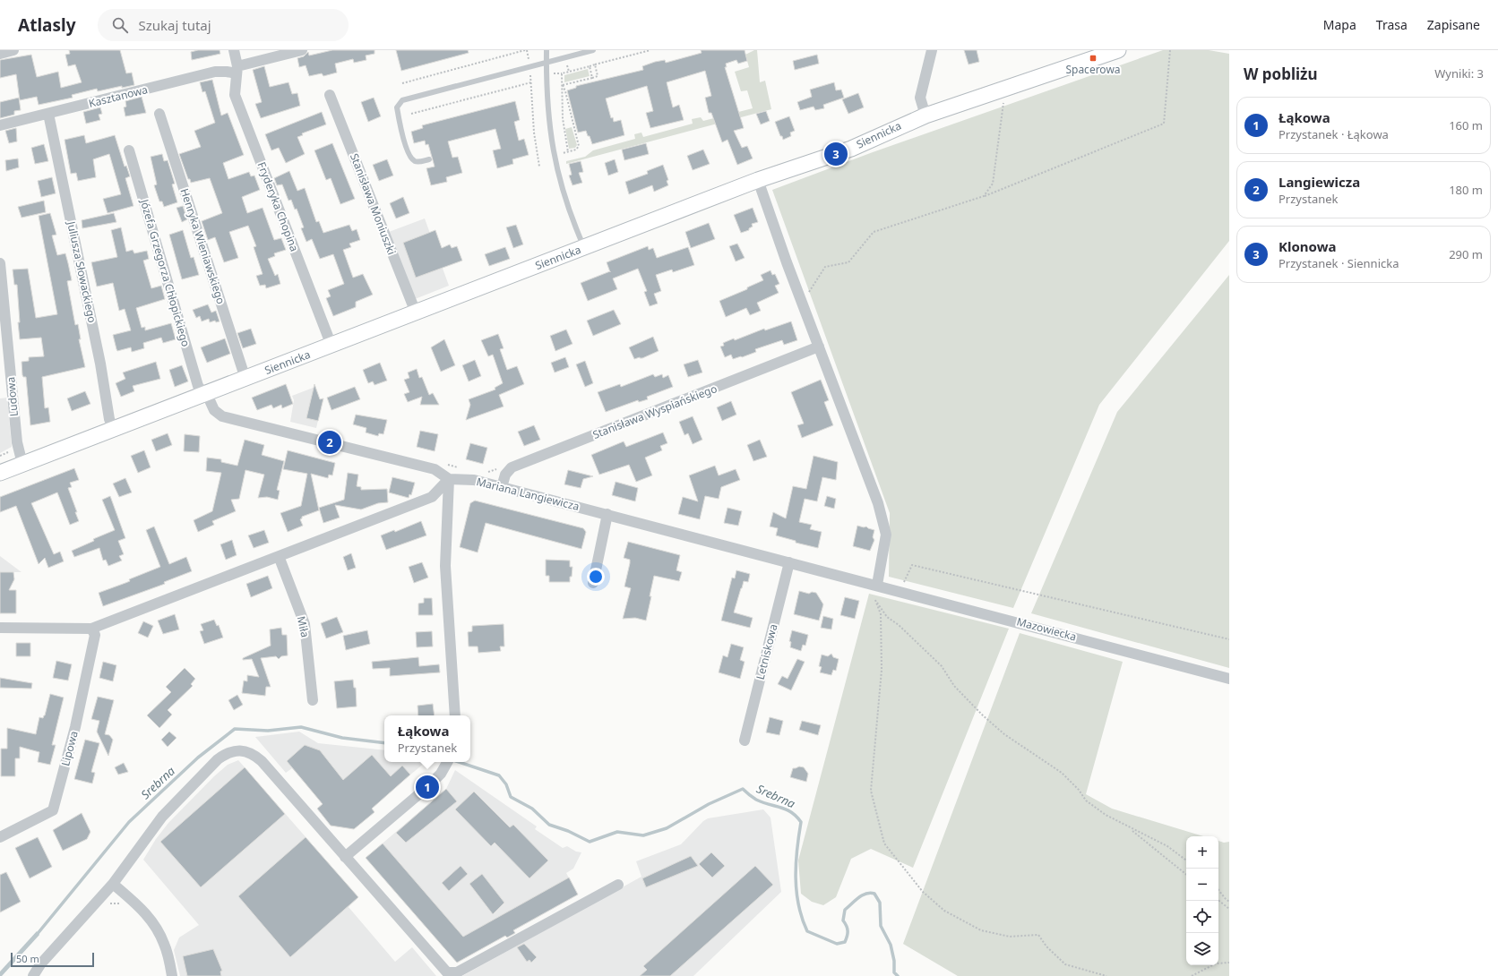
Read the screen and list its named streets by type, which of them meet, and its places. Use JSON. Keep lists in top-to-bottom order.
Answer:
{
  "streets": {
    "main road": ["Siennicka"],
    "street": [
      "Kasztanowa",
      "Stanisława Moniuszki",
      "Fryderyka Chopina",
      "Henryka Wieniawskiego",
      "Juliusza Słowackiego",
      "Józefa Grzegorza Chłopickiego",
      "Ludowa",
      "Stanisława Wyspiańskiego",
      "Mariana Langiewicza",
      "Miła",
      "Mazowiecka",
      "Letniskowa",
      "Lipowa"
    ]
  },
  "crossings": [
    ["Kasztanowa", "Fryderyka Chopina"],
    ["Kasztanowa", "Juliusza Słowackiego"],
    ["Siennicka", "Stanisława Moniuszki"],
    ["Siennicka", "Fryderyka Chopina"],
    ["Siennicka", "Henryka Wieniawskiego"],
    ["Siennicka", "Juliusza Słowackiego"],
    ["Siennicka", "Józefa Grzegorza Chłopickiego"],
    ["Siennicka", "Ludowa"],
    ["Stanisława Wyspiańskiego", "Mariana Langiewicza"],
    ["Mariana Langiewicza", "Mazowiecka"],
    ["Mariana Langiewicza", "Letniskowa"]
  ],
  "water": ["Srebrna"],
  "places": {
    "transit": ["Spacerowa"]
  },
  "scale_bar": "50 m",
  "page": {
    "header": "Atlasly",
    "search": "Szukaj tutaj",
    "nav": ["Mapa", "Trasa", "Zapisane"],
    "heading": ["W pobliżu", "Wyniki: 3"],
    "list": [
      {
        "mark": "1",
        "name": "Łąkowa",
        "note": "Przystanek · Łąkowa",
        "value": "160 m"
      },
      {
        "mark": "2",
        "name": "Langiewicza",
        "note": "Przystanek",
        "value": "180 m"
      },
      {
        "mark": "3",
        "name": "Klonowa",
        "note": "Przystanek · Siennicka",
        "value": "290 m"
      }
    ],
    "pins": ["3", "2", "1"],
    "popup": ["Łąkowa", "Przystanek"],
    "map_buttons": ["+", "−"],
    "scale": "50 m"
  }
}
